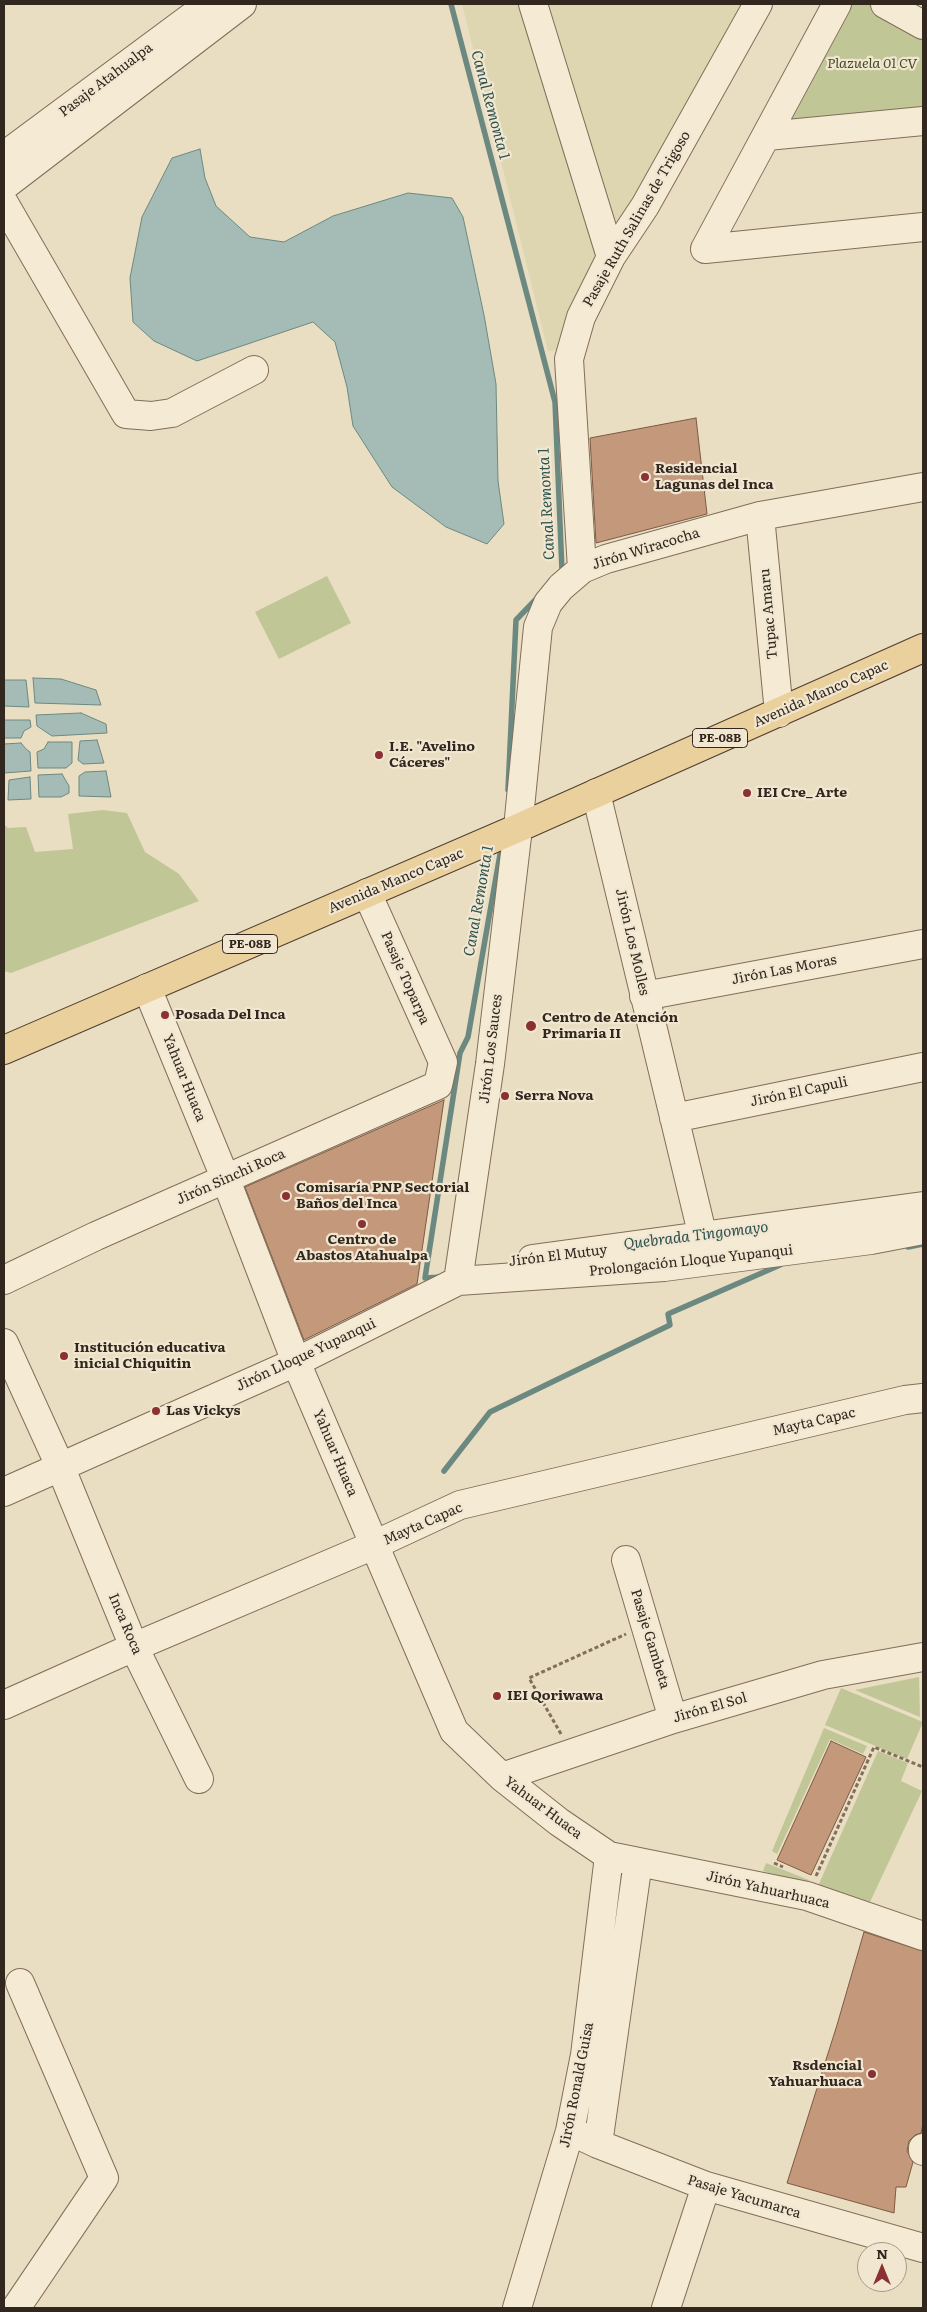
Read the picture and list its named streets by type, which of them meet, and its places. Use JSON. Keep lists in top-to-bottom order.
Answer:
{
  "streets": {
    "main road": ["Avenida Manco Capac", "PE-08B"],
    "street": [
      "Pasaje Atahualpa",
      "Pasaje Ruth Salinas de Trigoso",
      "Jirón Wiracocha",
      "Tupac Amaru",
      "Jirón Los Molles",
      "Jirón Las Moras",
      "Pasaje Toparpa",
      "Jirón Los Sauces",
      "Yahuar Huaca",
      "Jirón El Capuli",
      "Jirón Sinchi Roca",
      "Jirón El Mutuy",
      "Prolongación Lloque Yupanqui",
      "Jirón Lloque Yupanqui",
      "Mayta Capac",
      "Inca Roca",
      "Pasaje Gambeta",
      "Jirón El Sol",
      "Jirón Yahuarhuaca",
      "Jirón Ronald Guisa",
      "Pasaje Yacumarca"
    ]
  },
  "crossings": [
    ["Pasaje Ruth Salinas de Trigoso", "Jirón Wiracocha"],
    ["Jirón Wiracocha", "Tupac Amaru"],
    ["Jirón Wiracocha", "Avenida Manco Capac"],
    ["Jirón Wiracocha", "Jirón Los Sauces"],
    ["Tupac Amaru", "Avenida Manco Capac"],
    ["Avenida Manco Capac", "Jirón Los Molles"],
    ["Avenida Manco Capac", "Pasaje Toparpa"],
    ["Avenida Manco Capac", "Jirón Los Sauces"],
    ["Avenida Manco Capac", "Yahuar Huaca"],
    ["Jirón Los Molles", "Jirón Las Moras"],
    ["Jirón Los Molles", "Jirón El Capuli"],
    ["Jirón Los Molles", "Jirón El Mutuy"],
    ["Pasaje Toparpa", "Jirón Sinchi Roca"],
    ["Jirón Los Sauces", "Jirón El Mutuy"],
    ["Jirón Los Sauces", "Prolongación Lloque Yupanqui"],
    ["Jirón Los Sauces", "Jirón Lloque Yupanqui"],
    ["Yahuar Huaca", "Jirón Sinchi Roca"],
    ["Yahuar Huaca", "Jirón Lloque Yupanqui"],
    ["Yahuar Huaca", "Mayta Capac"],
    ["Yahuar Huaca", "Jirón El Sol"],
    ["Yahuar Huaca", "Jirón Yahuarhuaca"],
    ["Yahuar Huaca", "Jirón Ronald Guisa"],
    ["Jirón El Mutuy", "Prolongación Lloque Yupanqui"],
    ["Jirón El Mutuy", "Jirón Lloque Yupanqui"],
    ["Prolongación Lloque Yupanqui", "Jirón Lloque Yupanqui"],
    ["Jirón Lloque Yupanqui", "Inca Roca"],
    ["Mayta Capac", "Inca Roca"],
    ["Pasaje Gambeta", "Jirón El Sol"],
    ["Jirón Yahuarhuaca", "Jirón Ronald Guisa"],
    ["Jirón Ronald Guisa", "Pasaje Yacumarca"]
  ],
  "water": ["Canal Remonta 1", "Quebrada Tingomayo"],
  "parks": ["Plazuela 01 CV"],
  "places": [
    "Residencial Lagunas del Inca",
    "I.E. \"Avelino Cáceres\"",
    "IEI Cre_ Arte",
    "Posada Del Inca",
    "Centro de Atención Primaria II",
    "Serra Nova",
    "Comisaría PNP Sectorial Baños del Inca",
    "Centro de Abastos Atahualpa",
    "Institución educativa inicial Chiquitin",
    "Las Vickys",
    "IEI Qoriwawa",
    "Rsdencial Yahuarhuaca"
  ],
  "north": "top"
}
